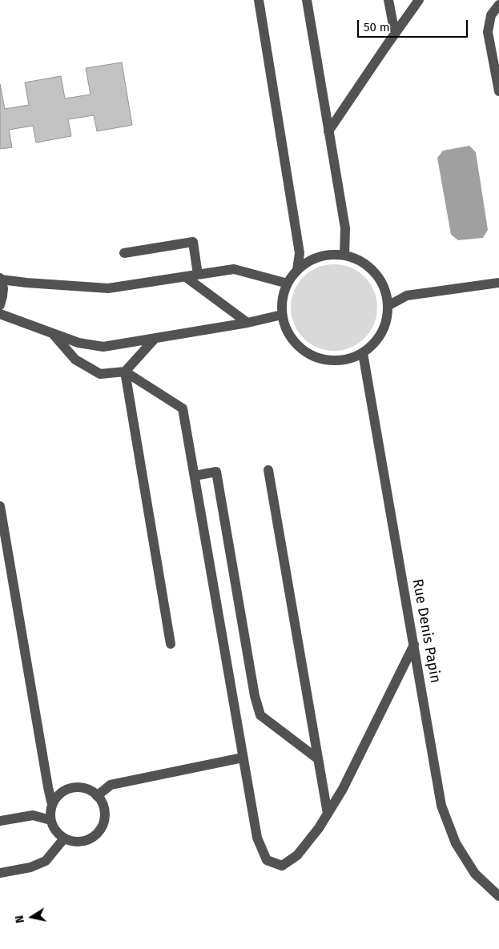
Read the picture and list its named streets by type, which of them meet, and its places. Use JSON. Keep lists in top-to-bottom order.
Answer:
{
  "streets": {
    "street": ["Rue Denis Papin"]
  },
  "scale_bar": "50 m",
  "north": "left"
}
